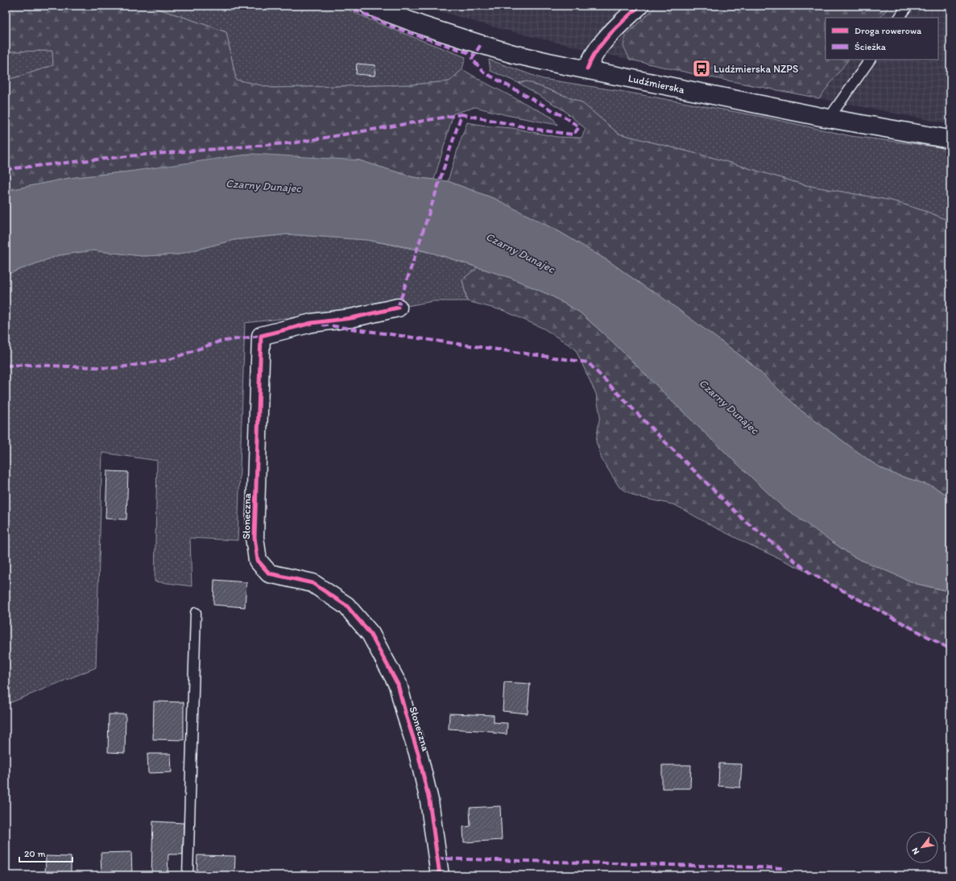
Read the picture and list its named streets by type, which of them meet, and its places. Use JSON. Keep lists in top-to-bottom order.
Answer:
{
  "streets": {
    "street": ["Ludźmierska", "Słoneczna"]
  },
  "water": ["Czarny Dunajec"],
  "places": {
    "bus stop": ["Ludźmierska NZPS"]
  },
  "legend": ["Droga rowerowa", "Ścieżka"],
  "scale_bar": "20 m",
  "north": "bottom left"
}
